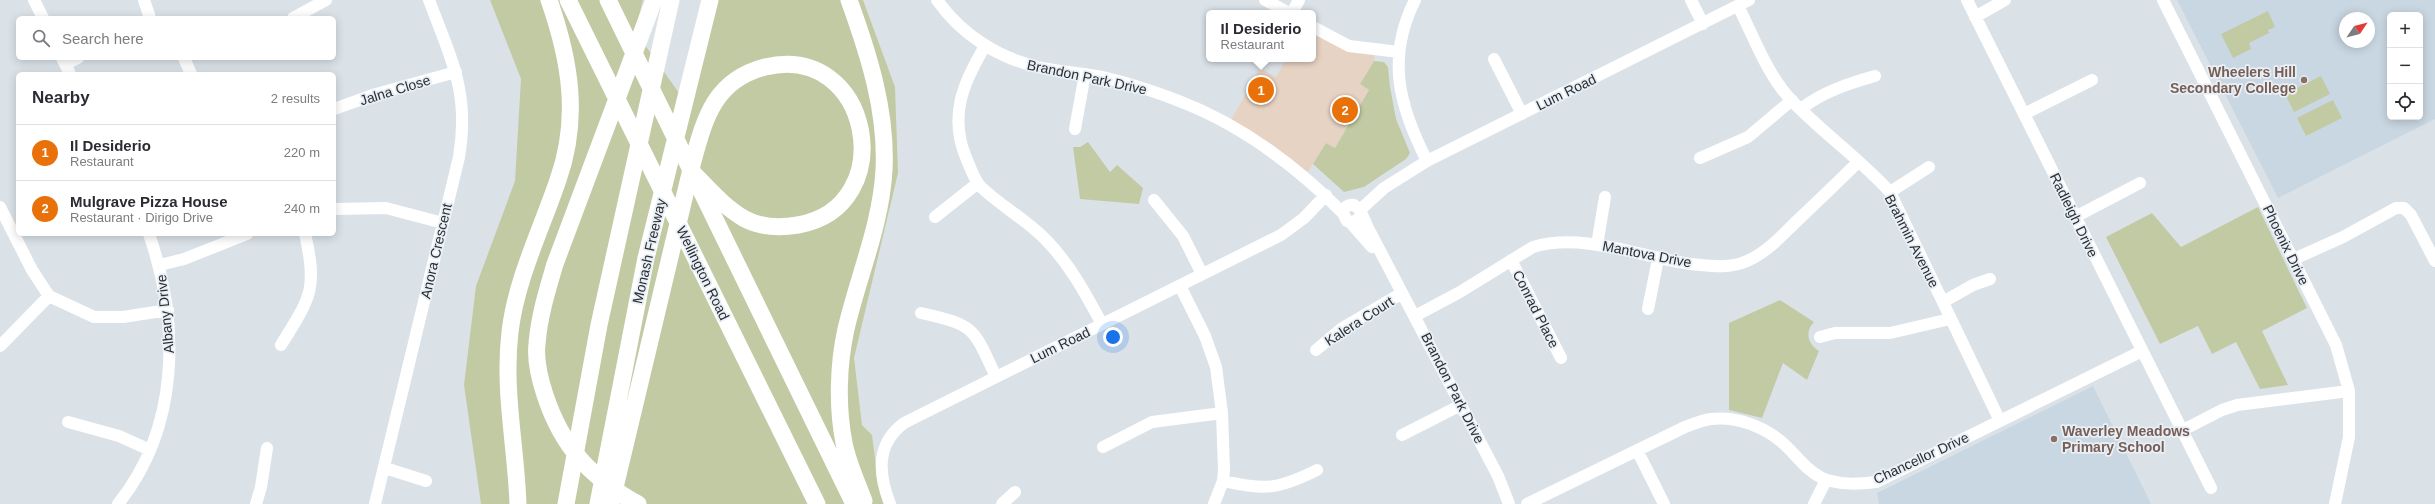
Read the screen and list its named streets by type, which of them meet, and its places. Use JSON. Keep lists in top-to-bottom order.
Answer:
{
  "streets": {
    "highway": ["Monash Freeway", "Wellington Road"],
    "street": [
      "Brandon Park Drive",
      "Jalna Close",
      "Lum Road",
      "Radleigh Drive",
      "Brahmin Avenue",
      "Phoenix Drive",
      "Anora Crescent",
      "Mantova Drive",
      "Conrad Place",
      "Albany Drive",
      "Kalera Court",
      "Chancellor Drive"
    ]
  },
  "crossings": [
    ["Brandon Park Drive", "Lum Road"],
    ["Brandon Park Drive", "Mantova Drive"],
    ["Brandon Park Drive", "Kalera Court"],
    ["Jalna Close", "Anora Crescent"],
    ["Lum Road", "Brahmin Avenue"],
    ["Radleigh Drive", "Chancellor Drive"],
    ["Brahmin Avenue", "Mantova Drive"],
    ["Brahmin Avenue", "Chancellor Drive"],
    ["Mantova Drive", "Conrad Place"]
  ],
  "places": ["Wheelers Hill Secondary College", "Waverley Meadows Primary School"],
  "north": "top right",
  "page": {
    "popup": ["Il Desiderio", "Restaurant"],
    "map_buttons": ["+", "−"],
    "search": "Search here",
    "heading": ["Nearby", "2 results"],
    "pins": ["1", "2"],
    "list": [
      {
        "mark": "1",
        "name": "Il Desiderio",
        "note": "Restaurant",
        "value": "220 m"
      },
      {
        "mark": "2",
        "name": "Mulgrave Pizza House",
        "note": "Restaurant · Dirigo Drive",
        "value": "240 m"
      }
    ]
  }
}
